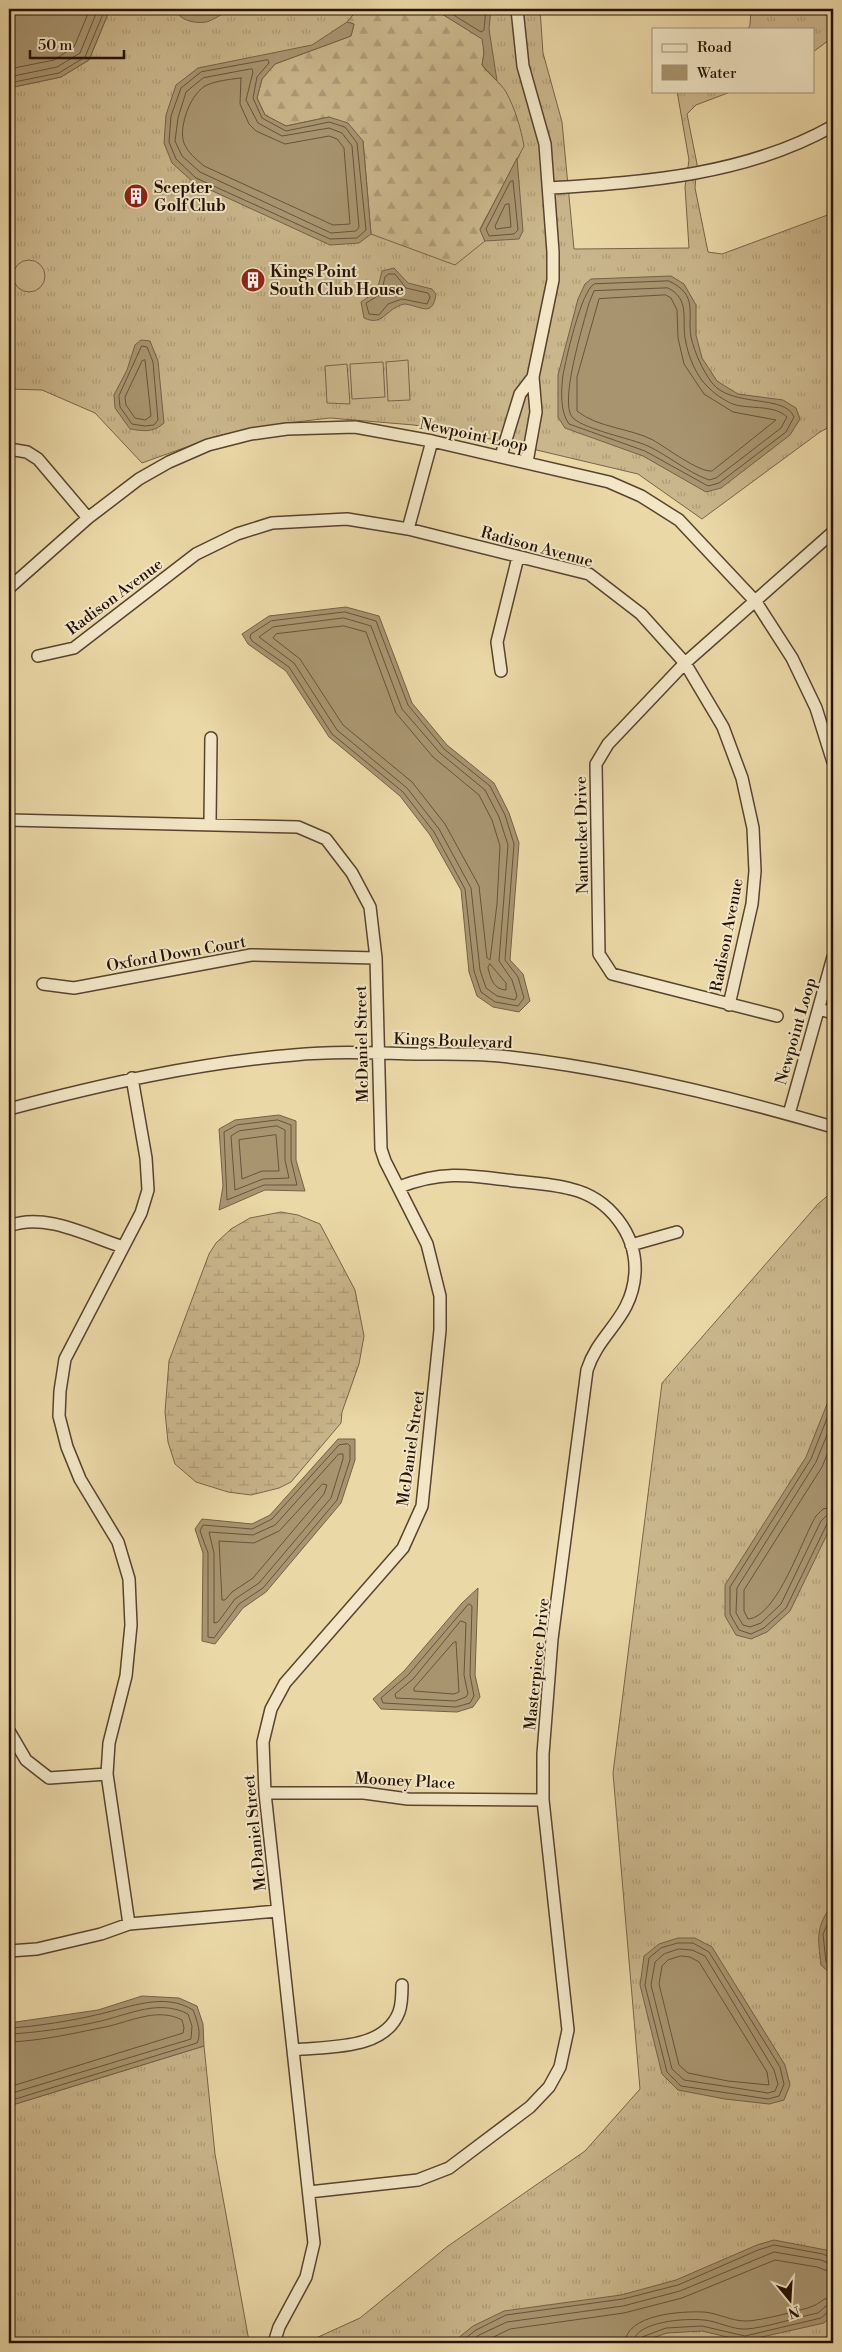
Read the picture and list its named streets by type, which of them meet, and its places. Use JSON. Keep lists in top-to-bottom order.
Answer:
{
  "streets": {
    "street": [
      "Newpoint Loop",
      "Radison Avenue",
      "Nantucket Drive",
      "Oxford Down Court",
      "Kings Boulevard",
      "McDaniel Street",
      "Masterpiece Drive",
      "Mooney Place"
    ]
  },
  "crossings": [
    ["Newpoint Loop", "Nantucket Drive"],
    ["Newpoint Loop", "Kings Boulevard"],
    ["Radison Avenue", "Nantucket Drive"],
    ["Oxford Down Court", "McDaniel Street"],
    ["Kings Boulevard", "McDaniel Street"],
    ["McDaniel Street", "Masterpiece Drive"],
    ["McDaniel Street", "Mooney Place"],
    ["Masterpiece Drive", "Mooney Place"]
  ],
  "places": {
    "building": ["Scepter Golf Club", "Kings Point South Club House"]
  },
  "legend": ["Road", "Water"],
  "scale_bar": "50 m",
  "north": "bottom"
}
